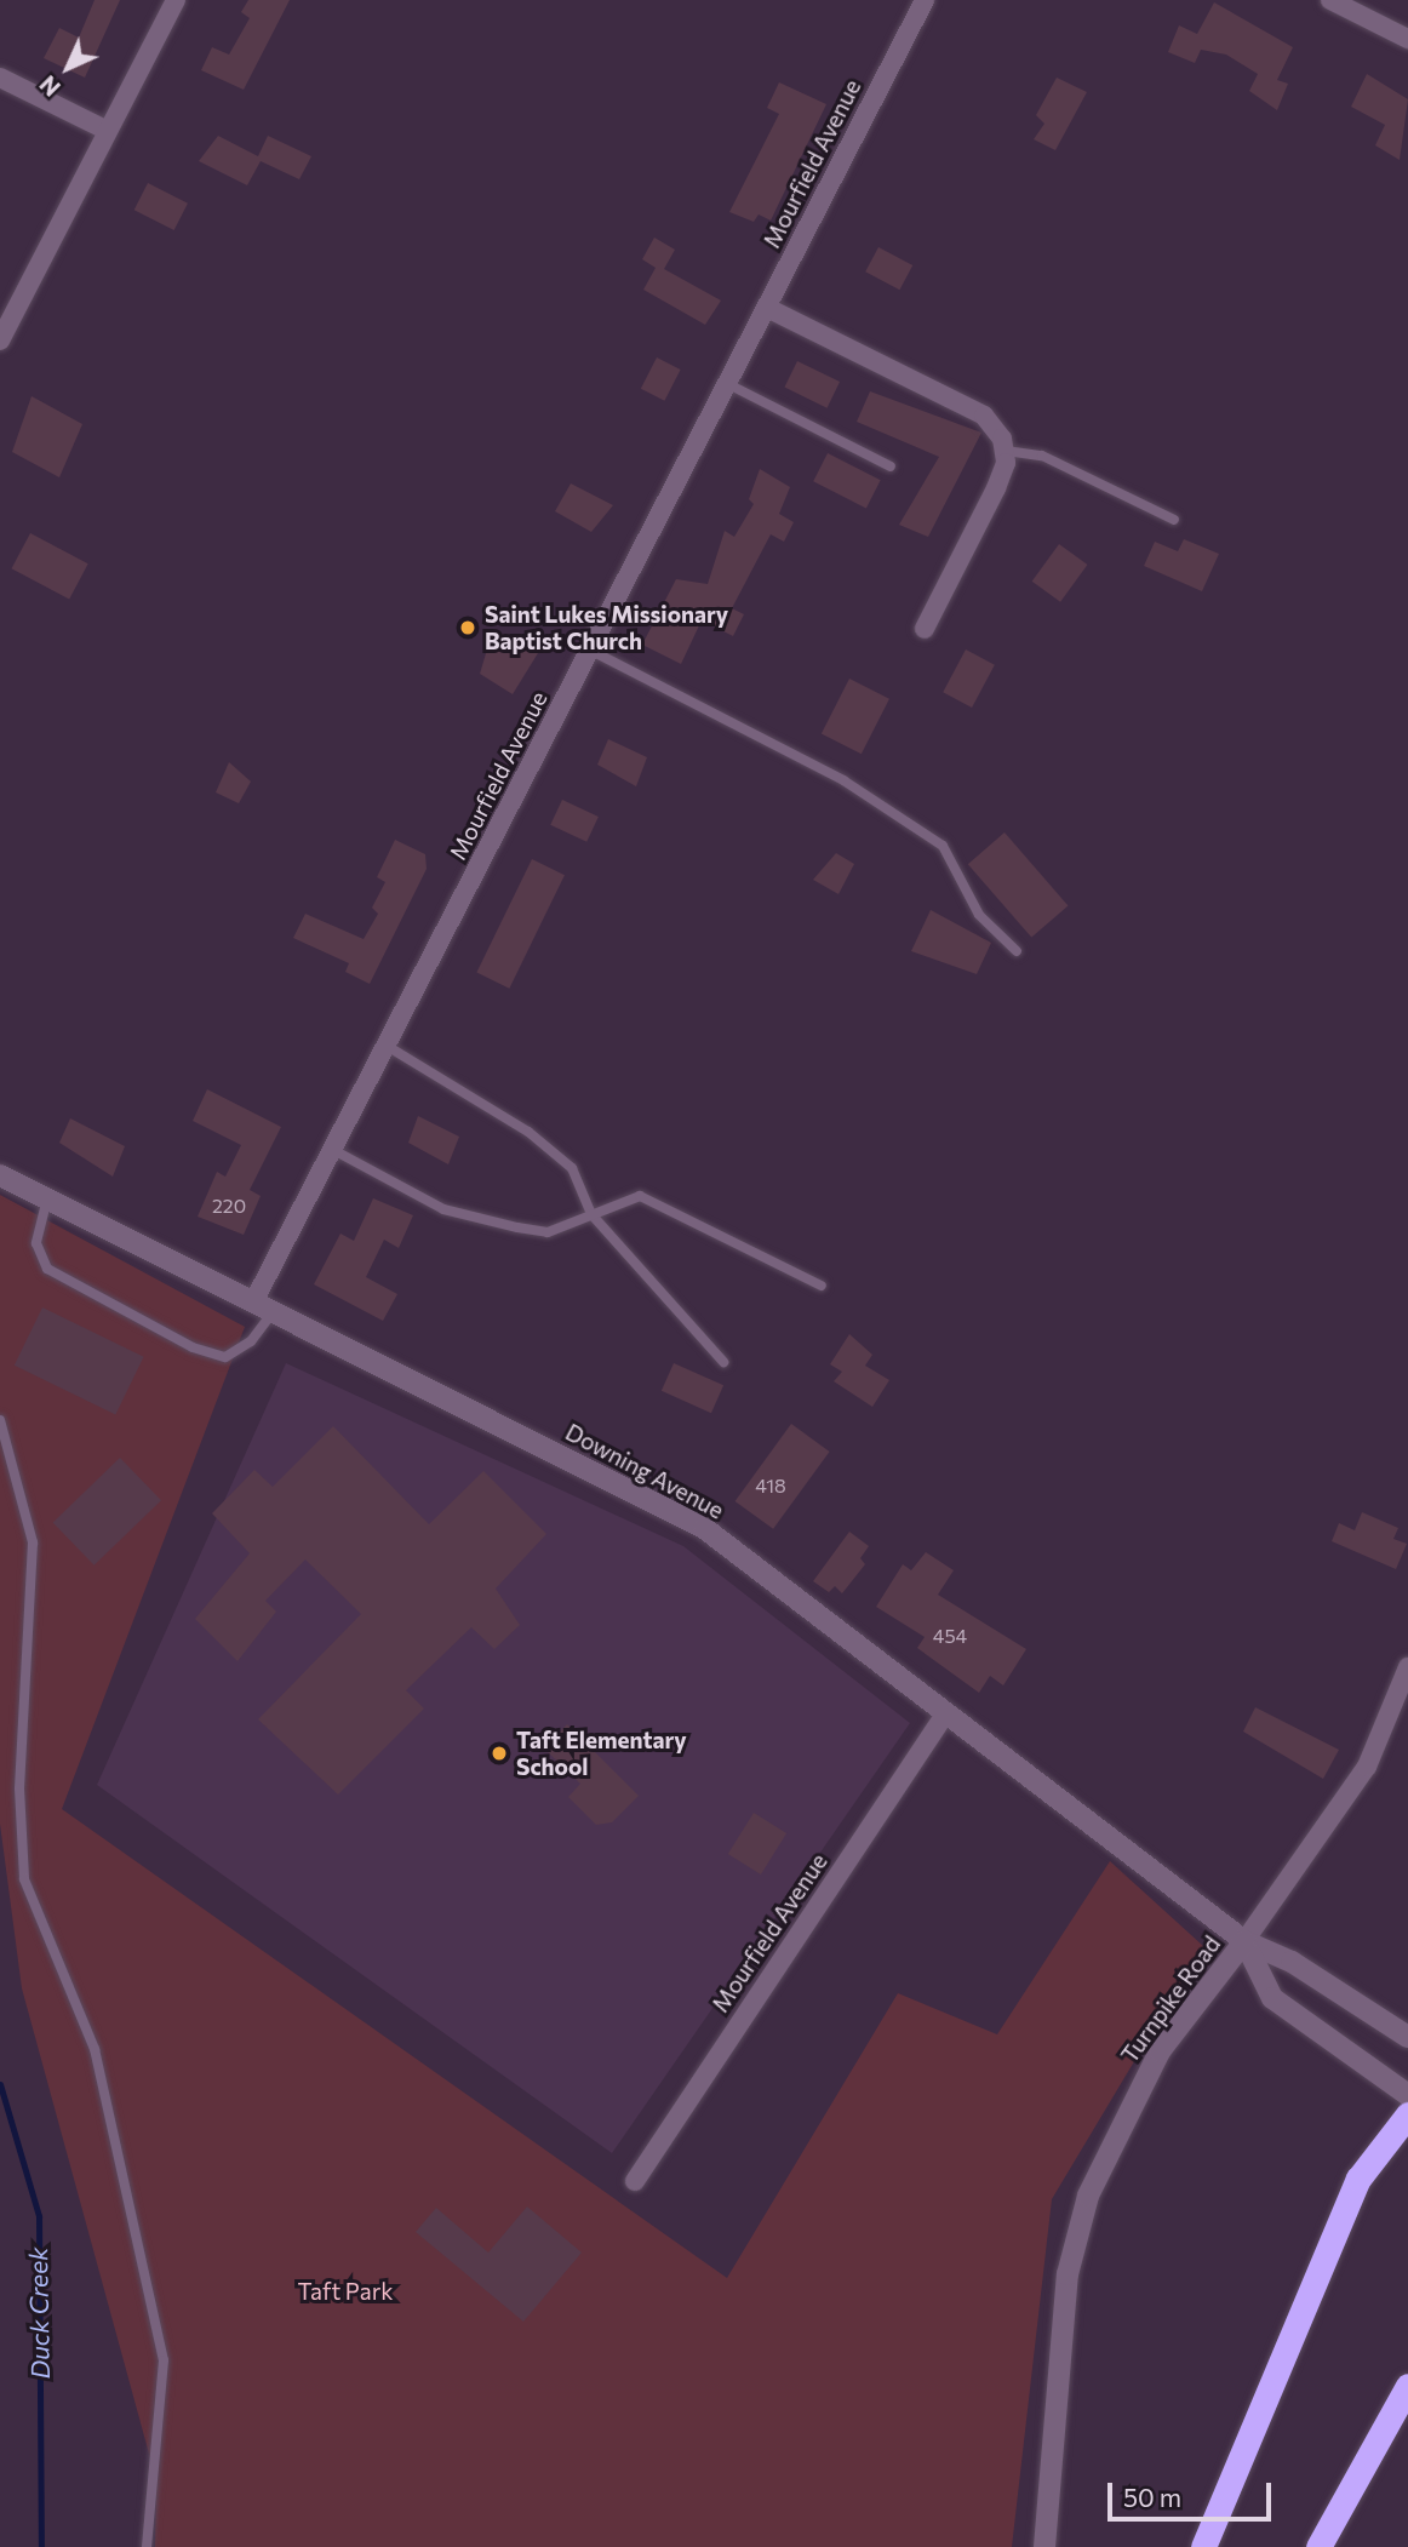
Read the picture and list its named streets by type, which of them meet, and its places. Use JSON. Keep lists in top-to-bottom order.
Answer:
{
  "streets": {
    "street": ["Mourfield Avenue", "Downing Avenue", "Turnpike Road"]
  },
  "crossings": [
    ["Mourfield Avenue", "Downing Avenue"],
    ["Downing Avenue", "Turnpike Road"]
  ],
  "water": ["Duck Creek"],
  "parks": ["Taft Park"],
  "places": ["Saint Lukes Missionary Baptist Church", "Taft Elementary School"],
  "house_numbers": ["220", "418", "454"],
  "scale_bar": "50 m",
  "north": "bottom left"
}
